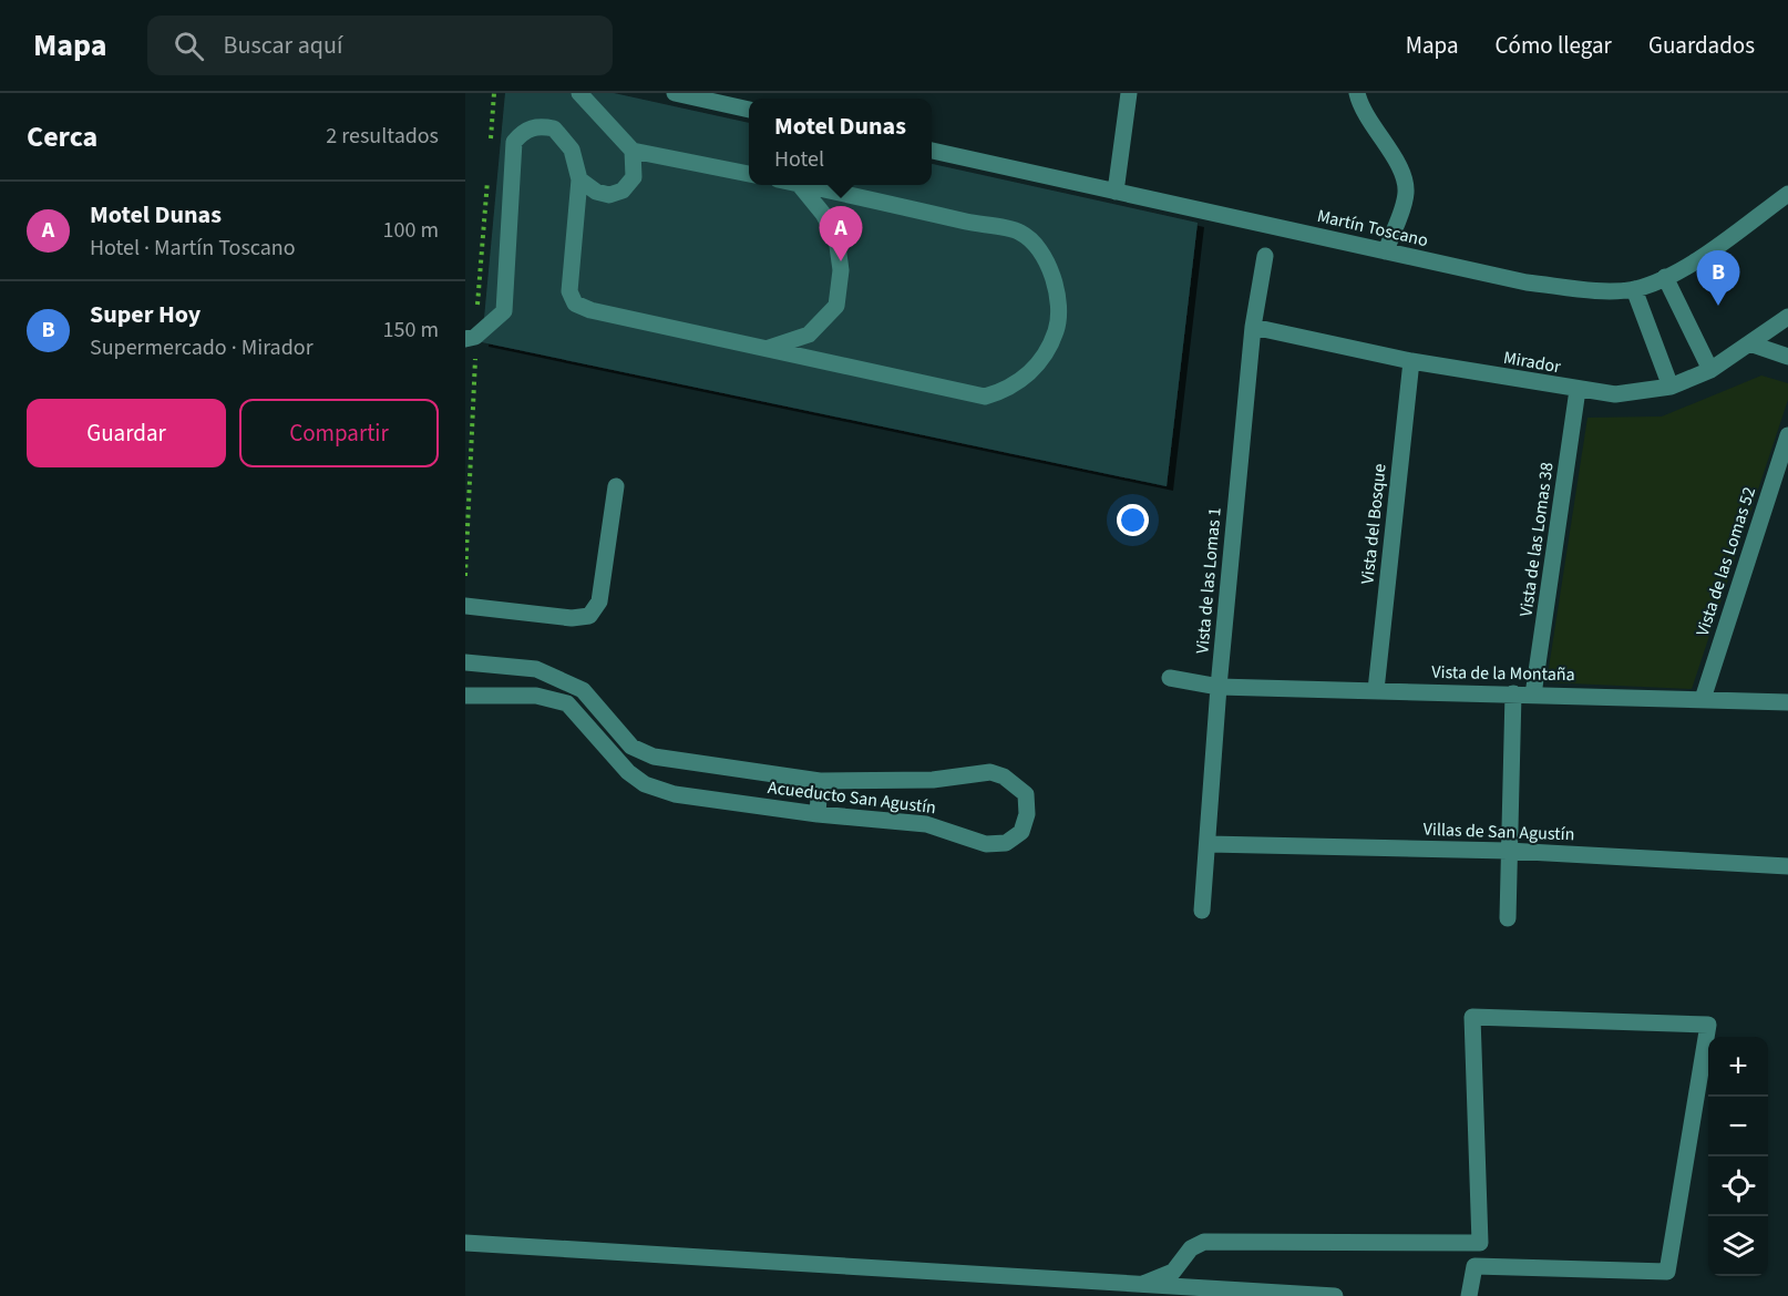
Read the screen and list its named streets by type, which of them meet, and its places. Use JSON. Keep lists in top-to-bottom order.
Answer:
{
  "streets": {
    "street": [
      "Martín Toscano",
      "Mirador",
      "Vista del Bosque",
      "Vista de las Lomas 38",
      "Vista de las Lomas 52",
      "Vista de las Lomas 1",
      "Vista de la Montaña",
      "Acueducto San Agustín",
      "Villas de San Agustín"
    ]
  },
  "crossings": [
    ["Mirador", "Vista del Bosque"],
    ["Mirador", "Vista de las Lomas 38"],
    ["Mirador", "Vista de las Lomas 1"],
    ["Vista del Bosque", "Vista de la Montaña"],
    ["Vista de las Lomas 38", "Vista de la Montaña"],
    ["Vista de las Lomas 52", "Vista de la Montaña"],
    ["Vista de las Lomas 1", "Vista de la Montaña"],
    ["Vista de las Lomas 1", "Villas de San Agustín"]
  ],
  "page": {
    "header": "Mapa",
    "search": "Buscar aquí",
    "nav": ["Mapa", "Cómo llegar", "Guardados"],
    "heading": ["Cerca", "2 resultados"],
    "popup": ["Motel Dunas", "Hotel"],
    "list": [
      {
        "mark": "A",
        "name": "Motel Dunas",
        "note": "Hotel · Martín Toscano",
        "value": "100 m"
      },
      {
        "mark": "B",
        "name": "Super Hoy",
        "note": "Supermercado · Mirador",
        "value": "150 m"
      }
    ],
    "pins": ["A", "B"],
    "buttons": ["Guardar", "Compartir"],
    "map_buttons": ["+", "−"]
  }
}
